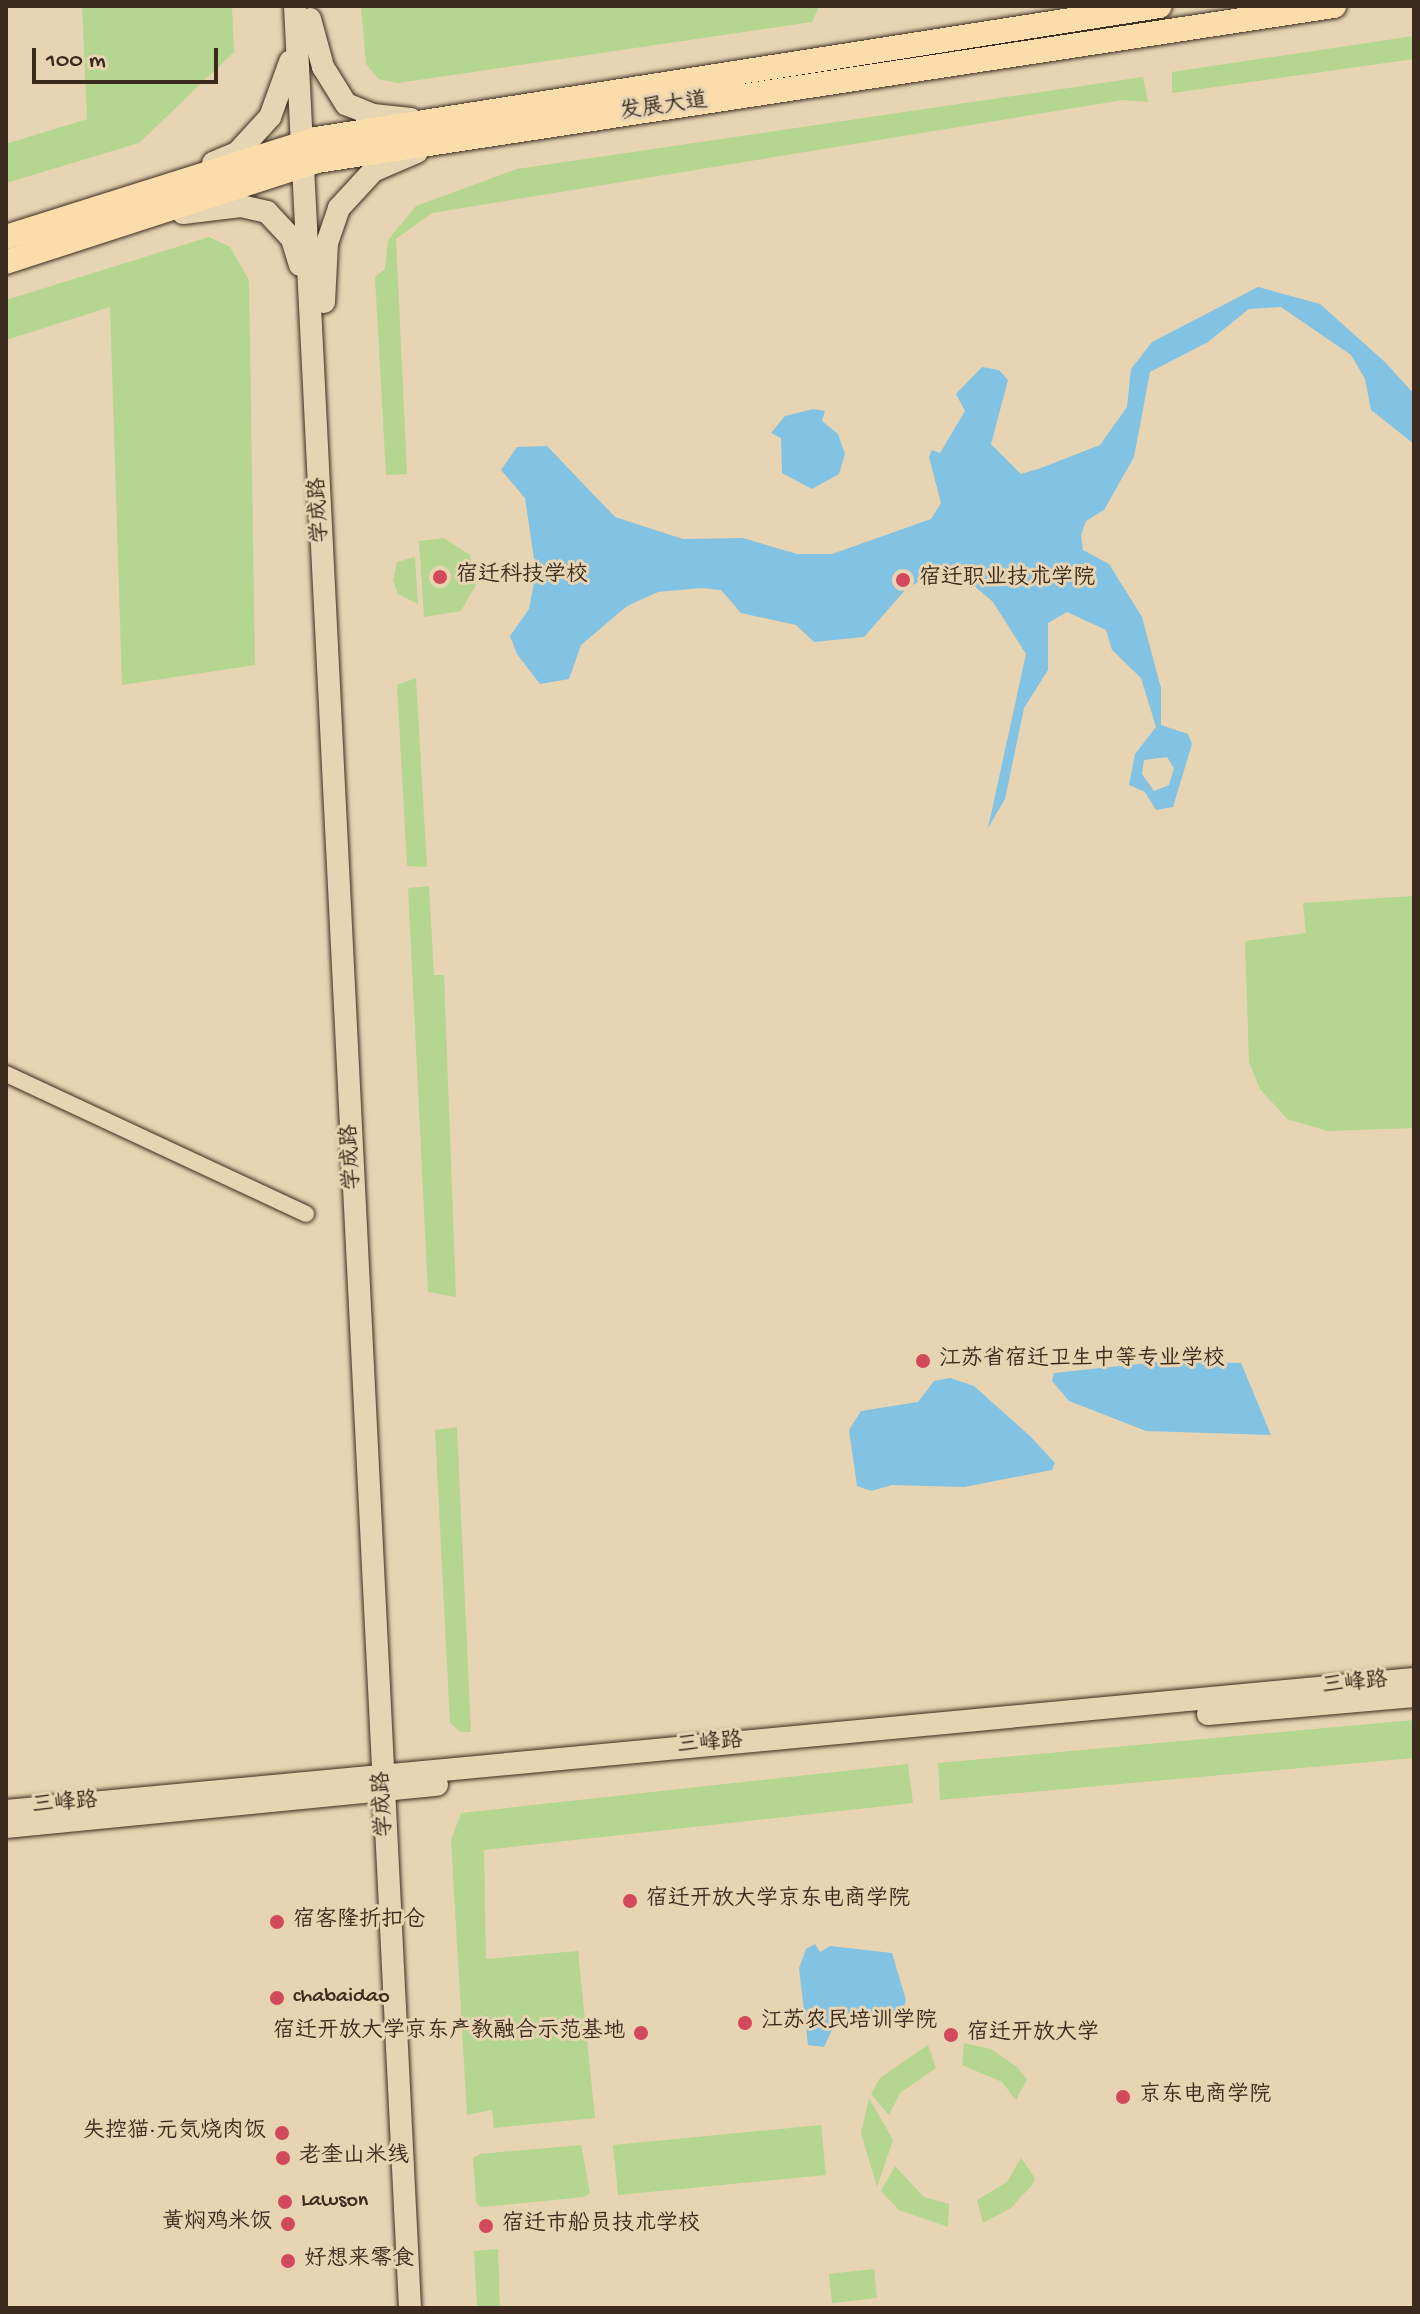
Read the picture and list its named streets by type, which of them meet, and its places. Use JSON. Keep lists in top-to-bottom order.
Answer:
{
  "streets": {
    "main road": ["发展大道", "学成路", "三峰路"]
  },
  "crossings": [
    ["发展大道", "学成路"],
    ["学成路", "三峰路"]
  ],
  "places": [
    "宿迁科技学校",
    "宿迁职业技术学院",
    "江苏省宿迁卫生中等专业学校",
    "宿迁开放大学京东电商学院",
    "宿客隆折扣仓",
    "chabaidao",
    "江苏农民培训学院",
    "宿迁开放大学京东产教融合示范基地",
    "宿迁开放大学",
    "京东电商学院",
    "失控猫·元気烧肉饭",
    "老奎山米线",
    "Lawson",
    "黄焖鸡米饭",
    "宿迁市船员技术学校",
    "好想来零食"
  ],
  "scale_bar": "100 m"
}
